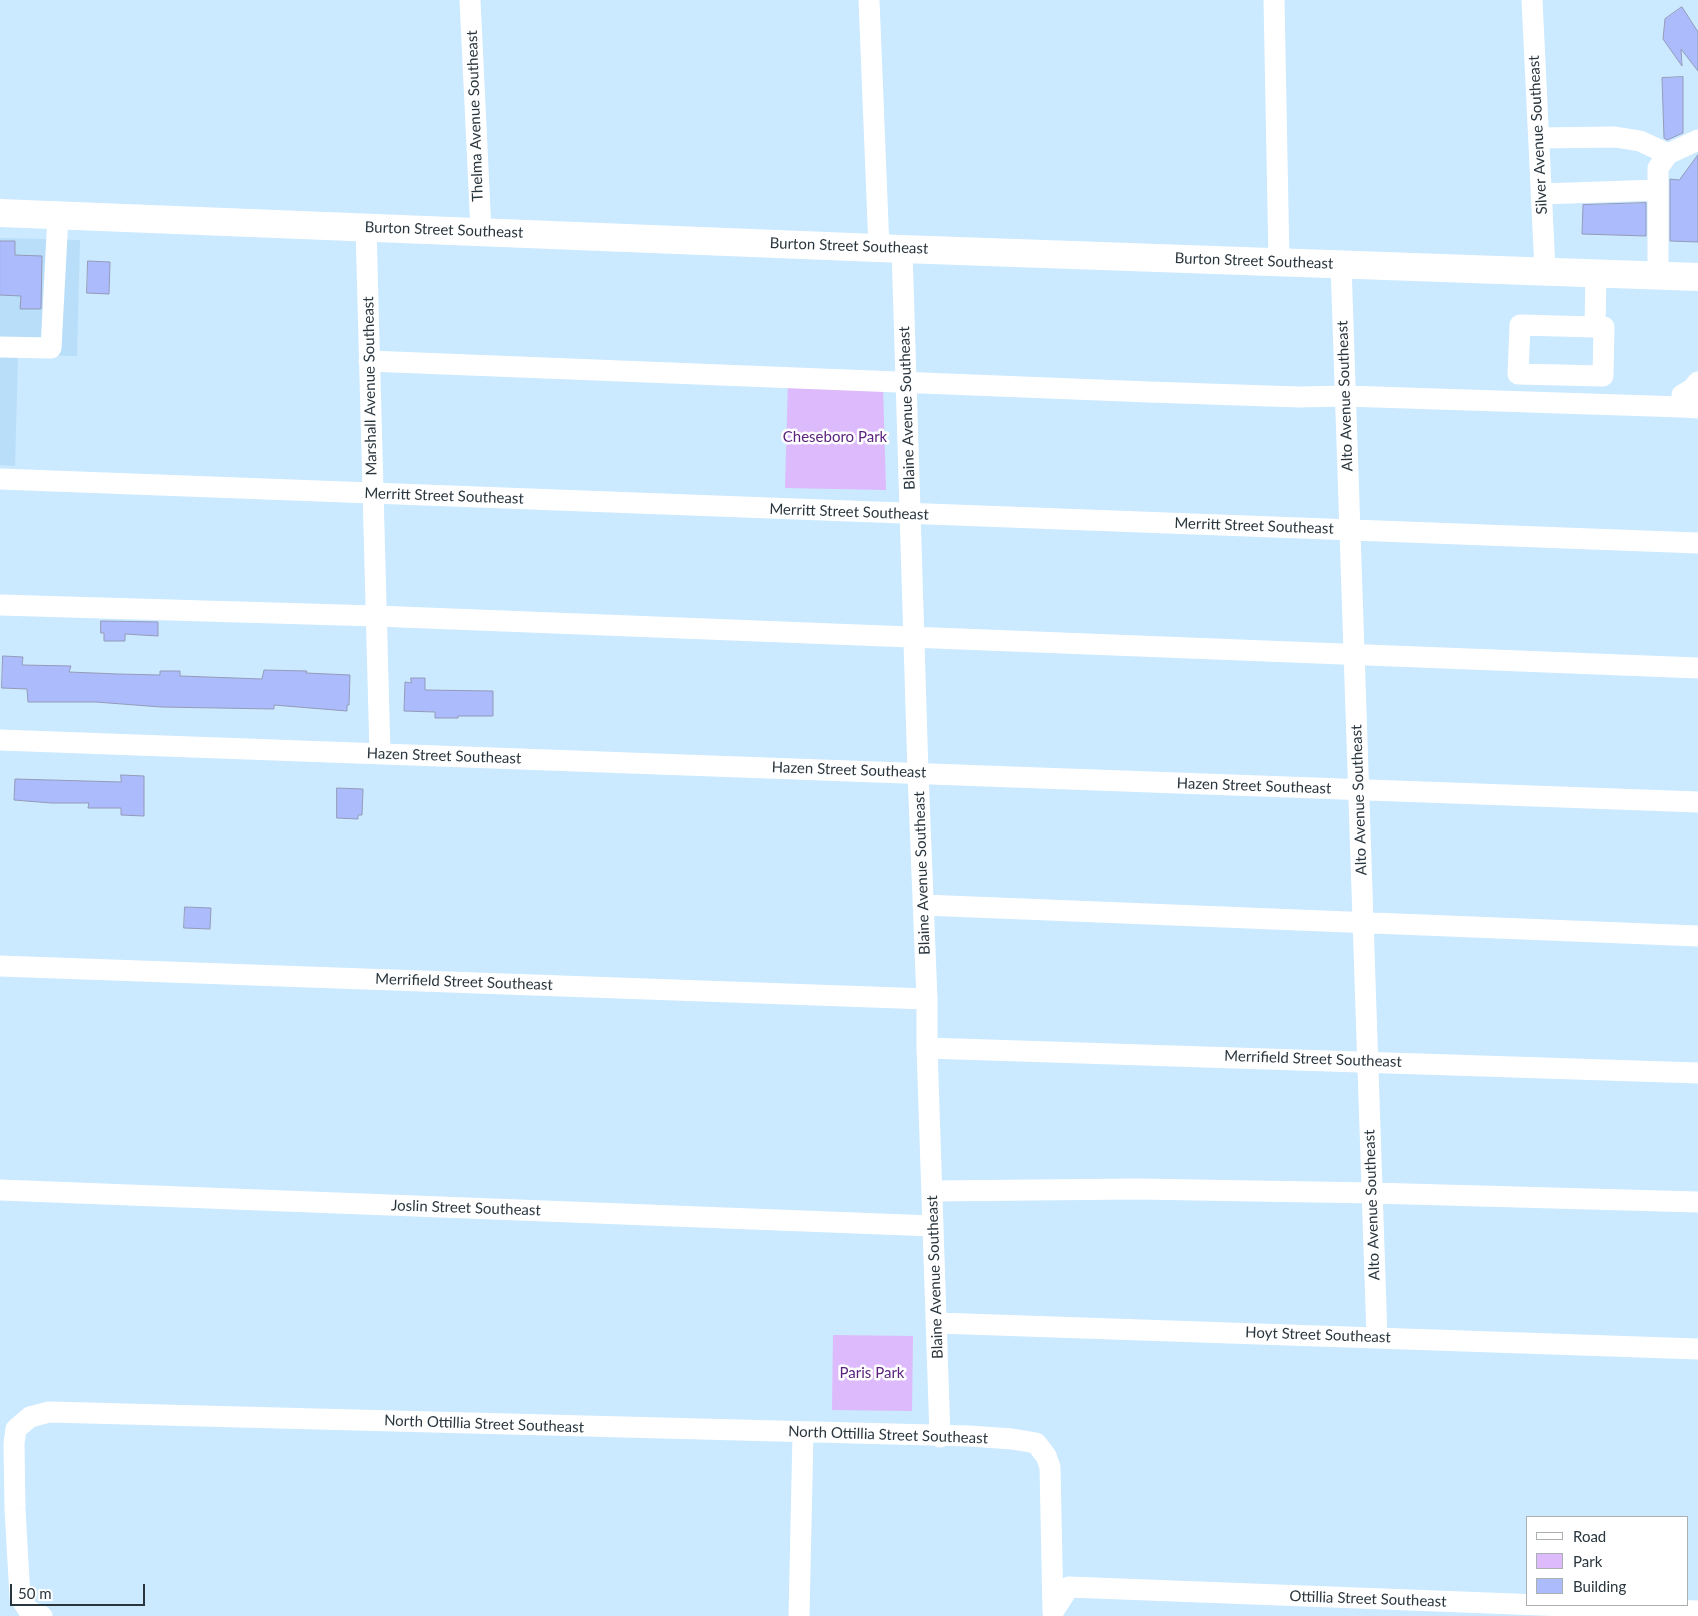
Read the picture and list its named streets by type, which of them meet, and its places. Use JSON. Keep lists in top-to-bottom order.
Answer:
{
  "streets": {
    "main road": ["Burton Street Southeast"],
    "street": [
      "Thelma Avenue Southeast",
      "Silver Avenue Southeast",
      "Marshall Avenue Southeast",
      "Alto Avenue Southeast",
      "Blaine Avenue Southeast",
      "Merritt Street Southeast",
      "Hazen Street Southeast",
      "Merrifield Street Southeast",
      "Joslin Street Southeast",
      "Hoyt Street Southeast",
      "North Ottillia Street Southeast",
      "Ottillia Street Southeast"
    ]
  },
  "crossings": [
    ["Thelma Avenue Southeast", "Burton Street Southeast"],
    ["Silver Avenue Southeast", "Burton Street Southeast"],
    ["Burton Street Southeast", "Marshall Avenue Southeast"],
    ["Burton Street Southeast", "Alto Avenue Southeast"],
    ["Burton Street Southeast", "Blaine Avenue Southeast"],
    ["Marshall Avenue Southeast", "Merritt Street Southeast"],
    ["Marshall Avenue Southeast", "Hazen Street Southeast"],
    ["Alto Avenue Southeast", "Merritt Street Southeast"],
    ["Alto Avenue Southeast", "Hazen Street Southeast"],
    ["Alto Avenue Southeast", "Merrifield Street Southeast"],
    ["Alto Avenue Southeast", "Hoyt Street Southeast"],
    ["Blaine Avenue Southeast", "Merritt Street Southeast"],
    ["Blaine Avenue Southeast", "Hazen Street Southeast"],
    ["Blaine Avenue Southeast", "Merrifield Street Southeast"],
    ["Blaine Avenue Southeast", "Joslin Street Southeast"],
    ["Blaine Avenue Southeast", "Hoyt Street Southeast"],
    ["Blaine Avenue Southeast", "North Ottillia Street Southeast"],
    ["North Ottillia Street Southeast", "Ottillia Street Southeast"]
  ],
  "parks": ["Cheseboro Park", "Paris Park"],
  "legend": ["Road", "Park", "Building"],
  "scale_bar": "50 m"
}
